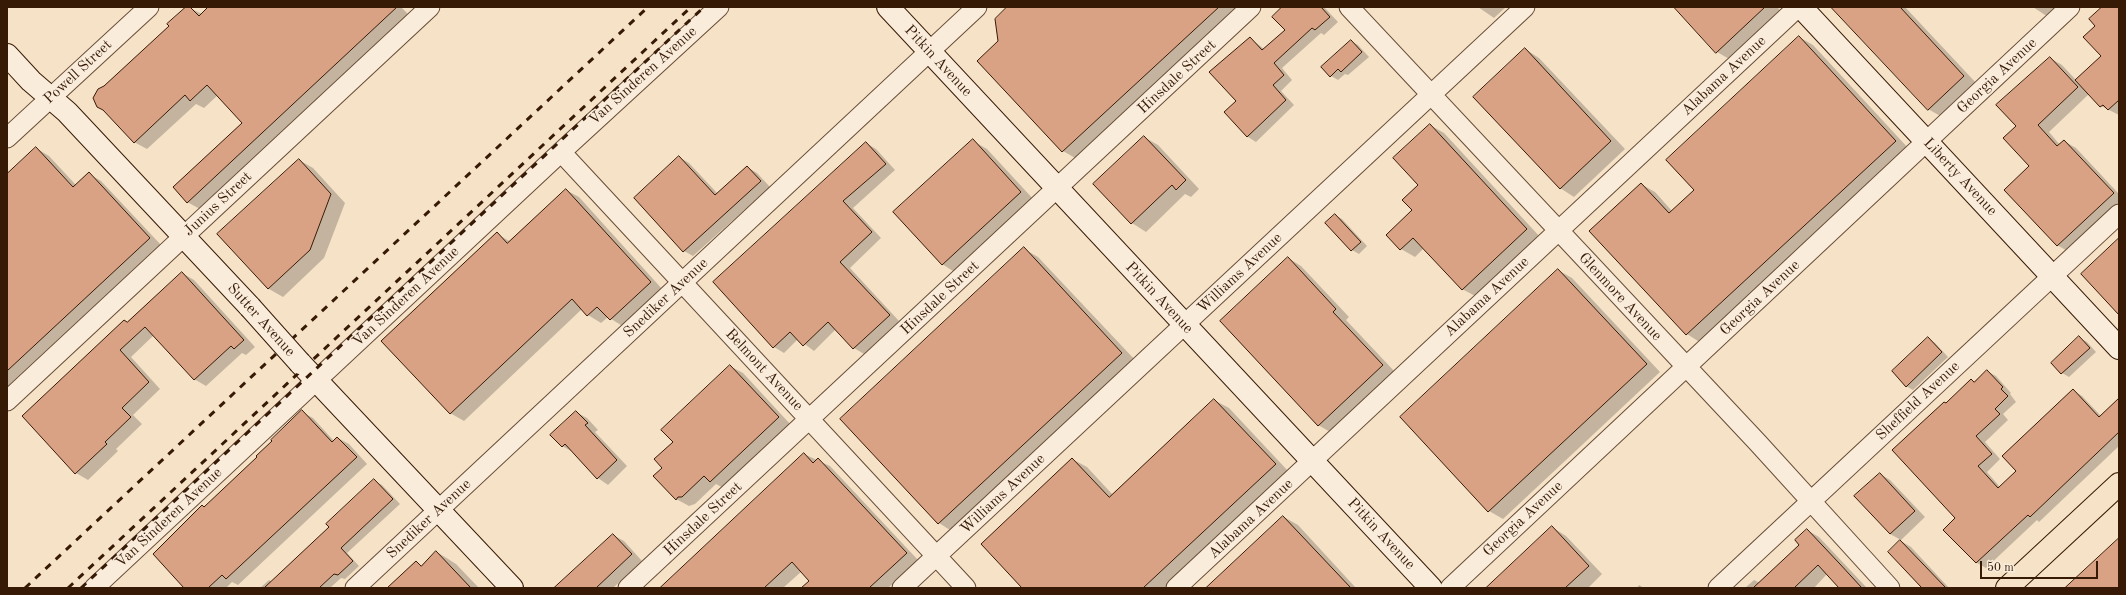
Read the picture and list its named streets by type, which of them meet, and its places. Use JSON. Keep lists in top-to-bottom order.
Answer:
{
  "streets": {
    "street": [
      "Pitkin Avenue",
      "Powell Street",
      "Van Sinderen Avenue",
      "Alabama Avenue",
      "Georgia Avenue",
      "Hinsdale Street",
      "Liberty Avenue",
      "Junius Street",
      "Williams Avenue",
      "Glenmore Avenue",
      "Snediker Avenue",
      "Sutter Avenue",
      "Belmont Avenue",
      "Sheffield Avenue"
    ]
  },
  "crossings": [
    ["Pitkin Avenue", "Alabama Avenue"],
    ["Pitkin Avenue", "Hinsdale Street"],
    ["Pitkin Avenue", "Williams Avenue"],
    ["Pitkin Avenue", "Snediker Avenue"],
    ["Powell Street", "Sutter Avenue"],
    ["Van Sinderen Avenue", "Sutter Avenue"],
    ["Van Sinderen Avenue", "Belmont Avenue"],
    ["Alabama Avenue", "Liberty Avenue"],
    ["Alabama Avenue", "Glenmore Avenue"],
    ["Georgia Avenue", "Liberty Avenue"],
    ["Georgia Avenue", "Glenmore Avenue"],
    ["Hinsdale Street", "Belmont Avenue"],
    ["Liberty Avenue", "Sheffield Avenue"],
    ["Junius Street", "Sutter Avenue"],
    ["Williams Avenue", "Glenmore Avenue"],
    ["Williams Avenue", "Belmont Avenue"],
    ["Glenmore Avenue", "Sheffield Avenue"],
    ["Snediker Avenue", "Sutter Avenue"],
    ["Snediker Avenue", "Belmont Avenue"]
  ],
  "scale_bar": "50 m"
}
